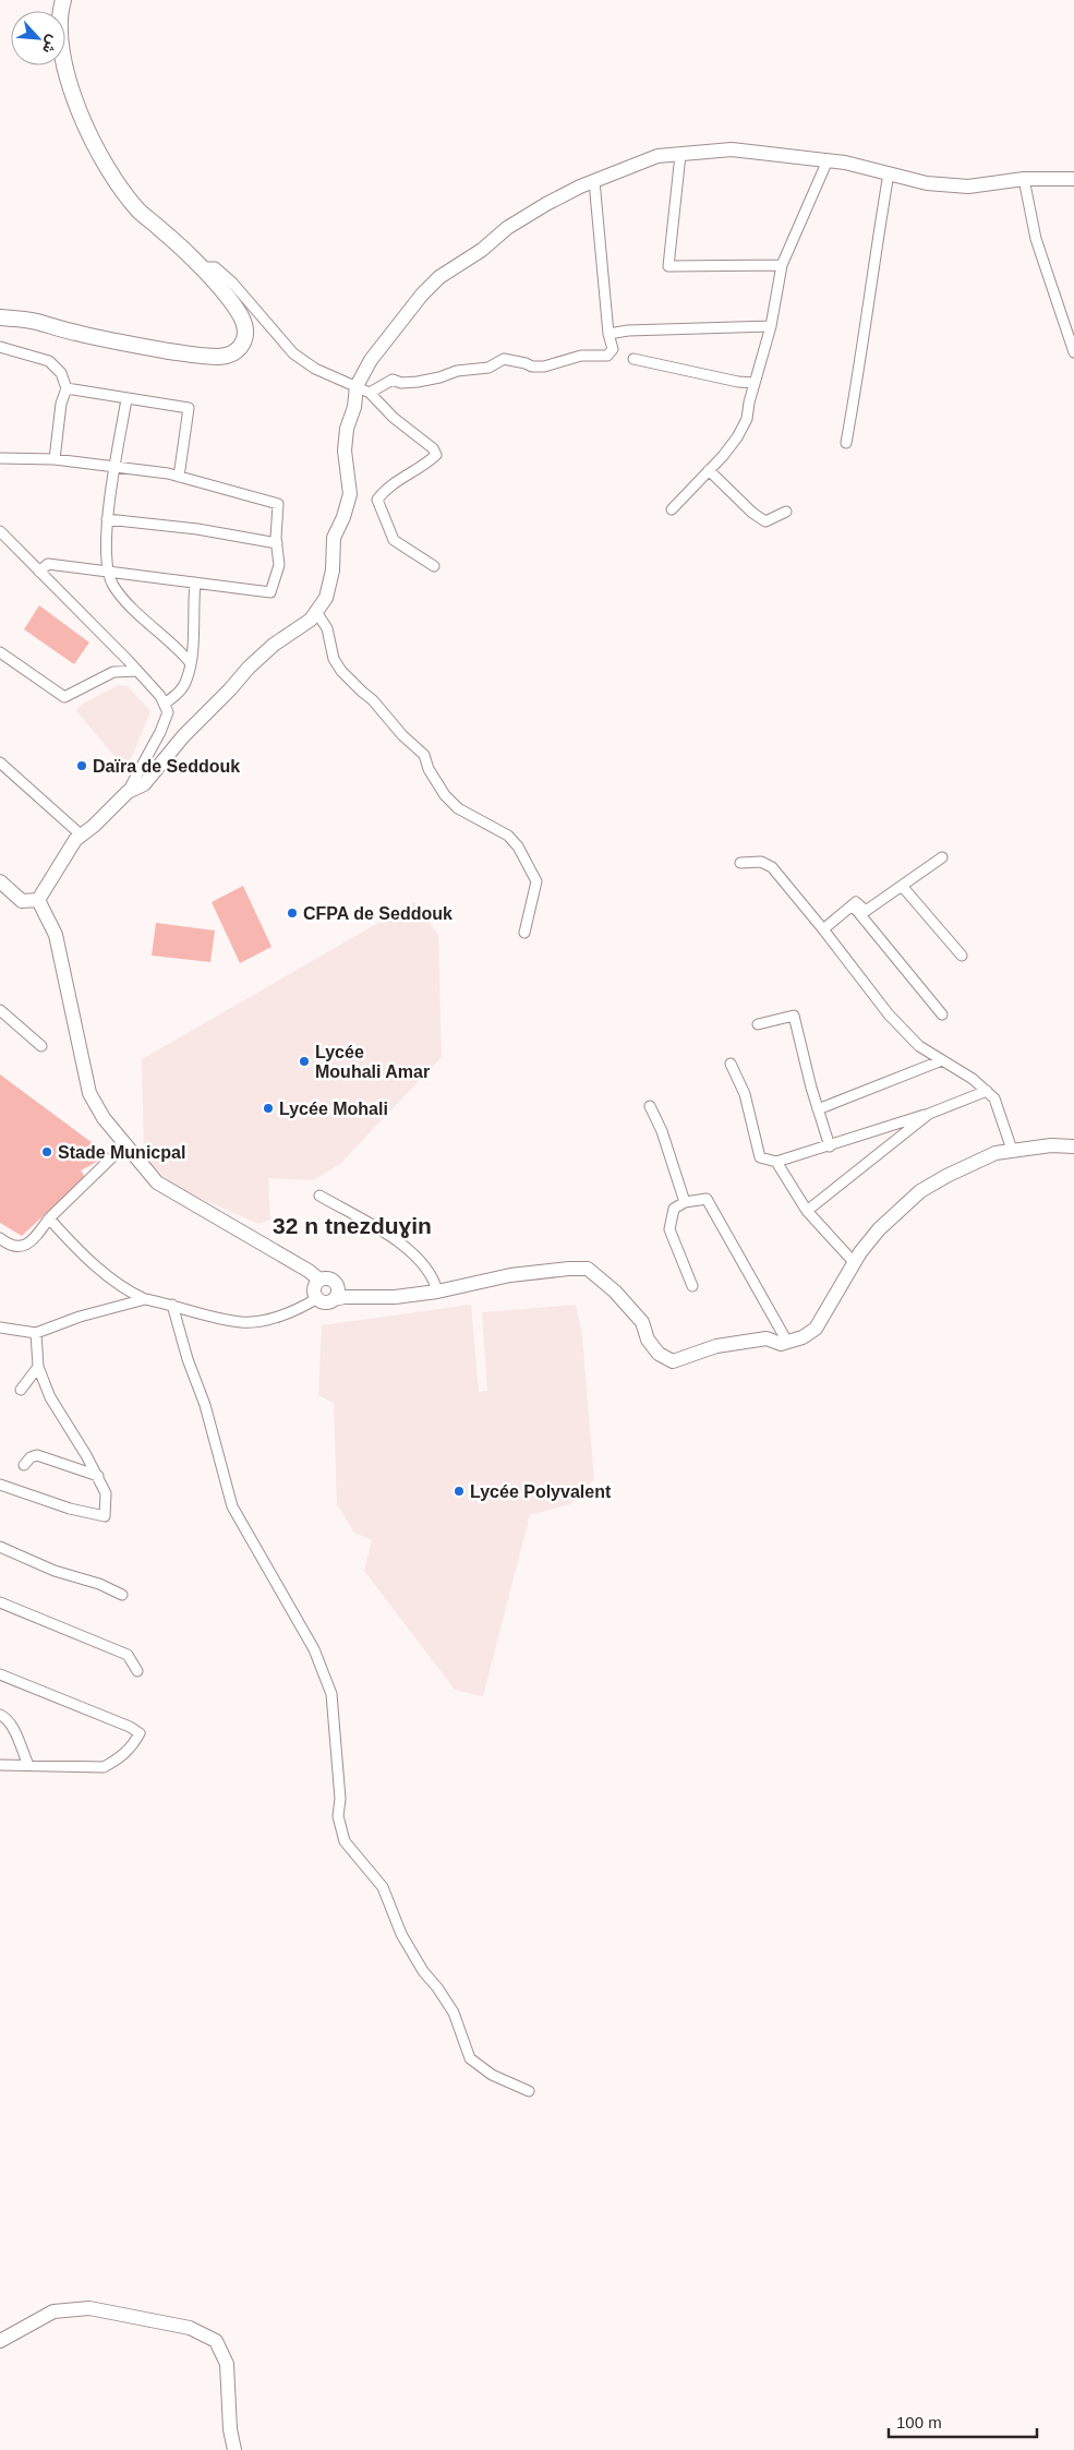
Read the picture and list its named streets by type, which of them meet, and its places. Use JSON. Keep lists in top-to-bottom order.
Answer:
{
  "districts": ["32 n tnezduɣin"],
  "places": [
    "Daïra de Seddouk",
    "CFPA de Seddouk",
    "Lycée Mouhali Amar",
    "Lycée Mohali",
    "Stade Municpal",
    "Lycée Polyvalent"
  ],
  "scale_bar": "100 m",
  "north": "bottom right"
}
